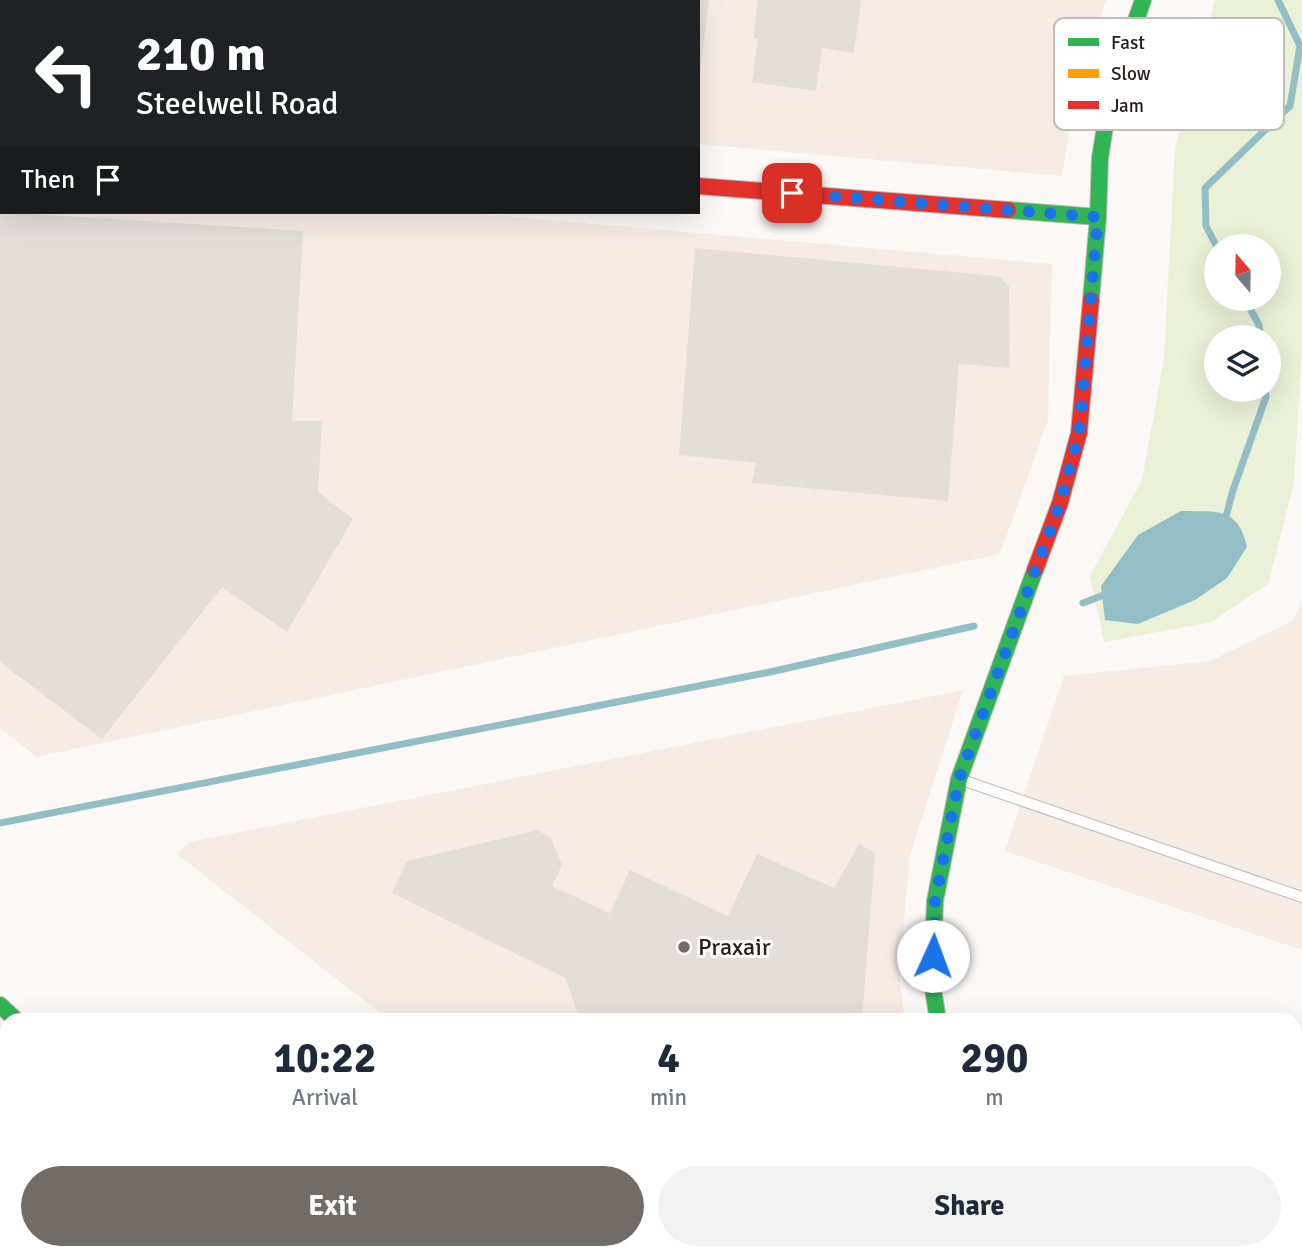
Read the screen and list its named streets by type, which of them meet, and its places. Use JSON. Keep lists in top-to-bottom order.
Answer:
{
  "places": ["Praxair"],
  "legend": ["Fast", "Slow", "Jam"],
  "north": "top",
  "page": {
    "turn": ["210 m", "Steelwell Road"],
    "then": "Then",
    "eta": [
      "10:22",
      "Arrival",
      "4",
      "min",
      "290",
      "m"
    ],
    "buttons": ["Exit", "Share"]
  }
}
